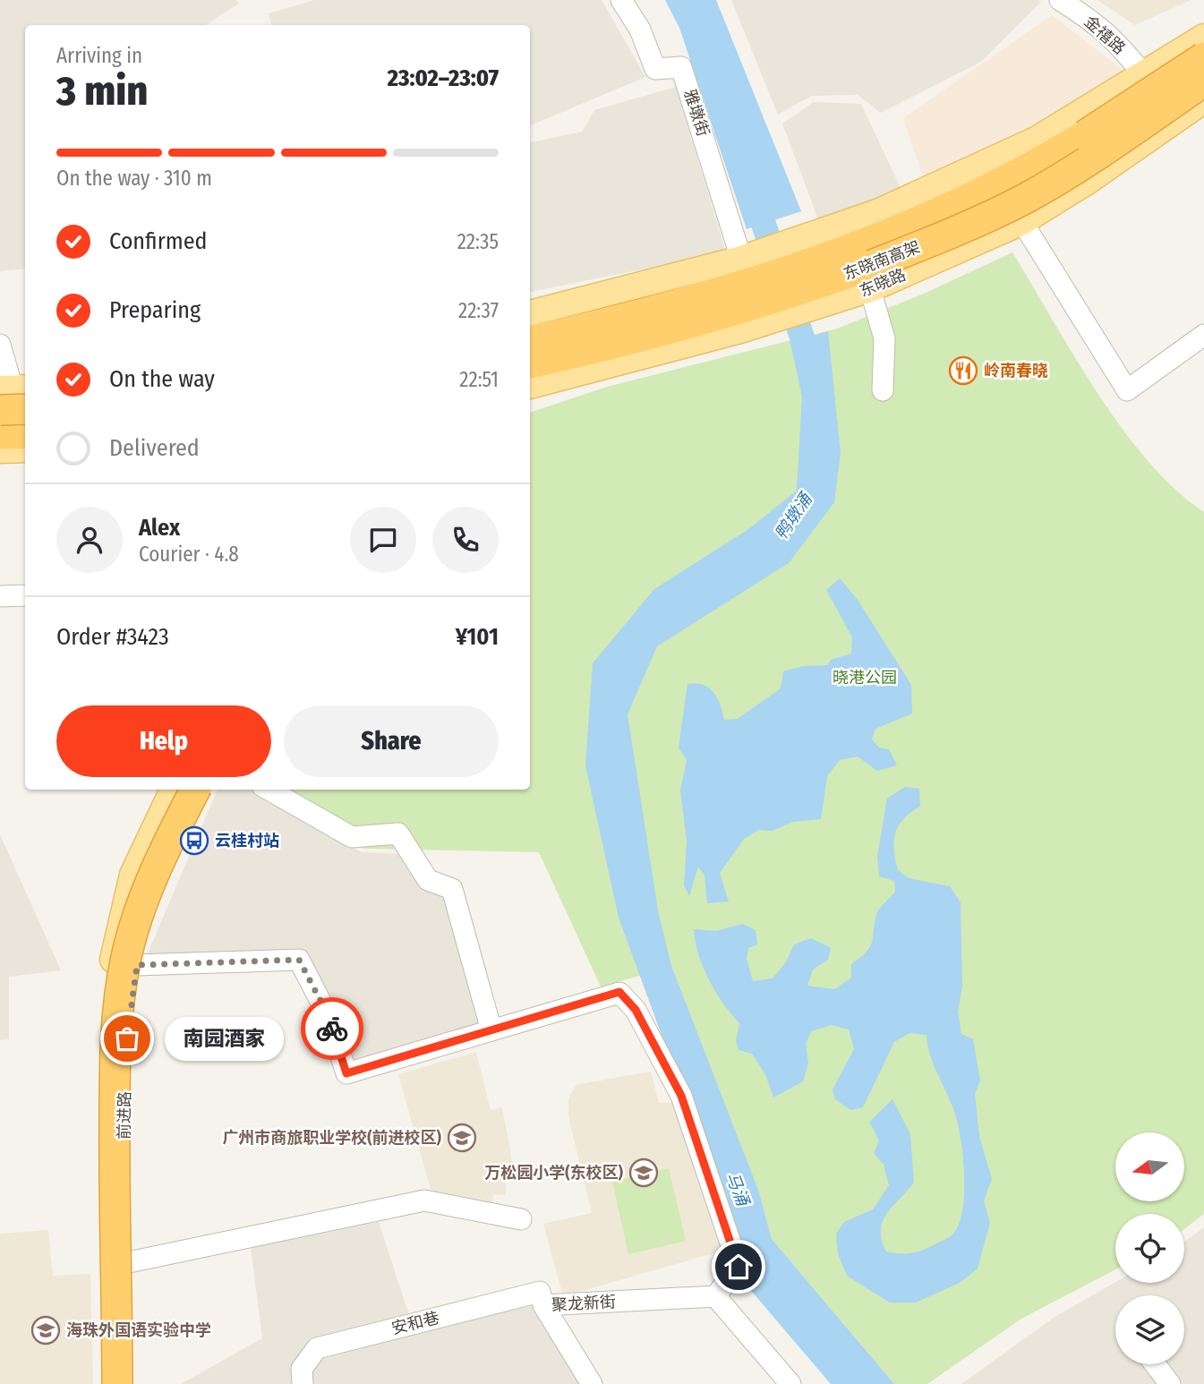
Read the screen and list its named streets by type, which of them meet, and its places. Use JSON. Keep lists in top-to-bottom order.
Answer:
{
  "streets": {
    "highway": ["东晓南高架"],
    "main road": ["东晓路", "前进路"],
    "street": [
      "金禧路",
      "雅墩街",
      "聚龙新街",
      "安和巷"
    ]
  },
  "crossings": [
    ["东晓南高架", "东晓路"],
    ["聚龙新街", "安和巷"]
  ],
  "water": ["鸭墩涌", "马涌"],
  "parks": ["晓港公园"],
  "places": {
    "restaurant": ["岭南春晓"],
    "bus stop": ["云桂村站"],
    "other": ["南园酒家"],
    "school or university": ["广州市商旅职业学校(前进校区)", "万松园小学(东校区)", "海珠外国语实验中学"]
  },
  "north": "left",
  "page": {
    "heading": ["3 min", "Arriving in", "23:02–23:07"],
    "panel": [
      "Alex",
      "Courier · 4.8",
      "Order #3423",
      "¥101"
    ],
    "bar": "On the way · 310 m",
    "list": [
      ["Confirmed", "22:35"],
      ["Preparing", "22:37"],
      ["On the way", "22:51"],
      "Delivered"
    ],
    "buttons": ["Help", "Share"],
    "bubble": "南园酒家"
  }
}
